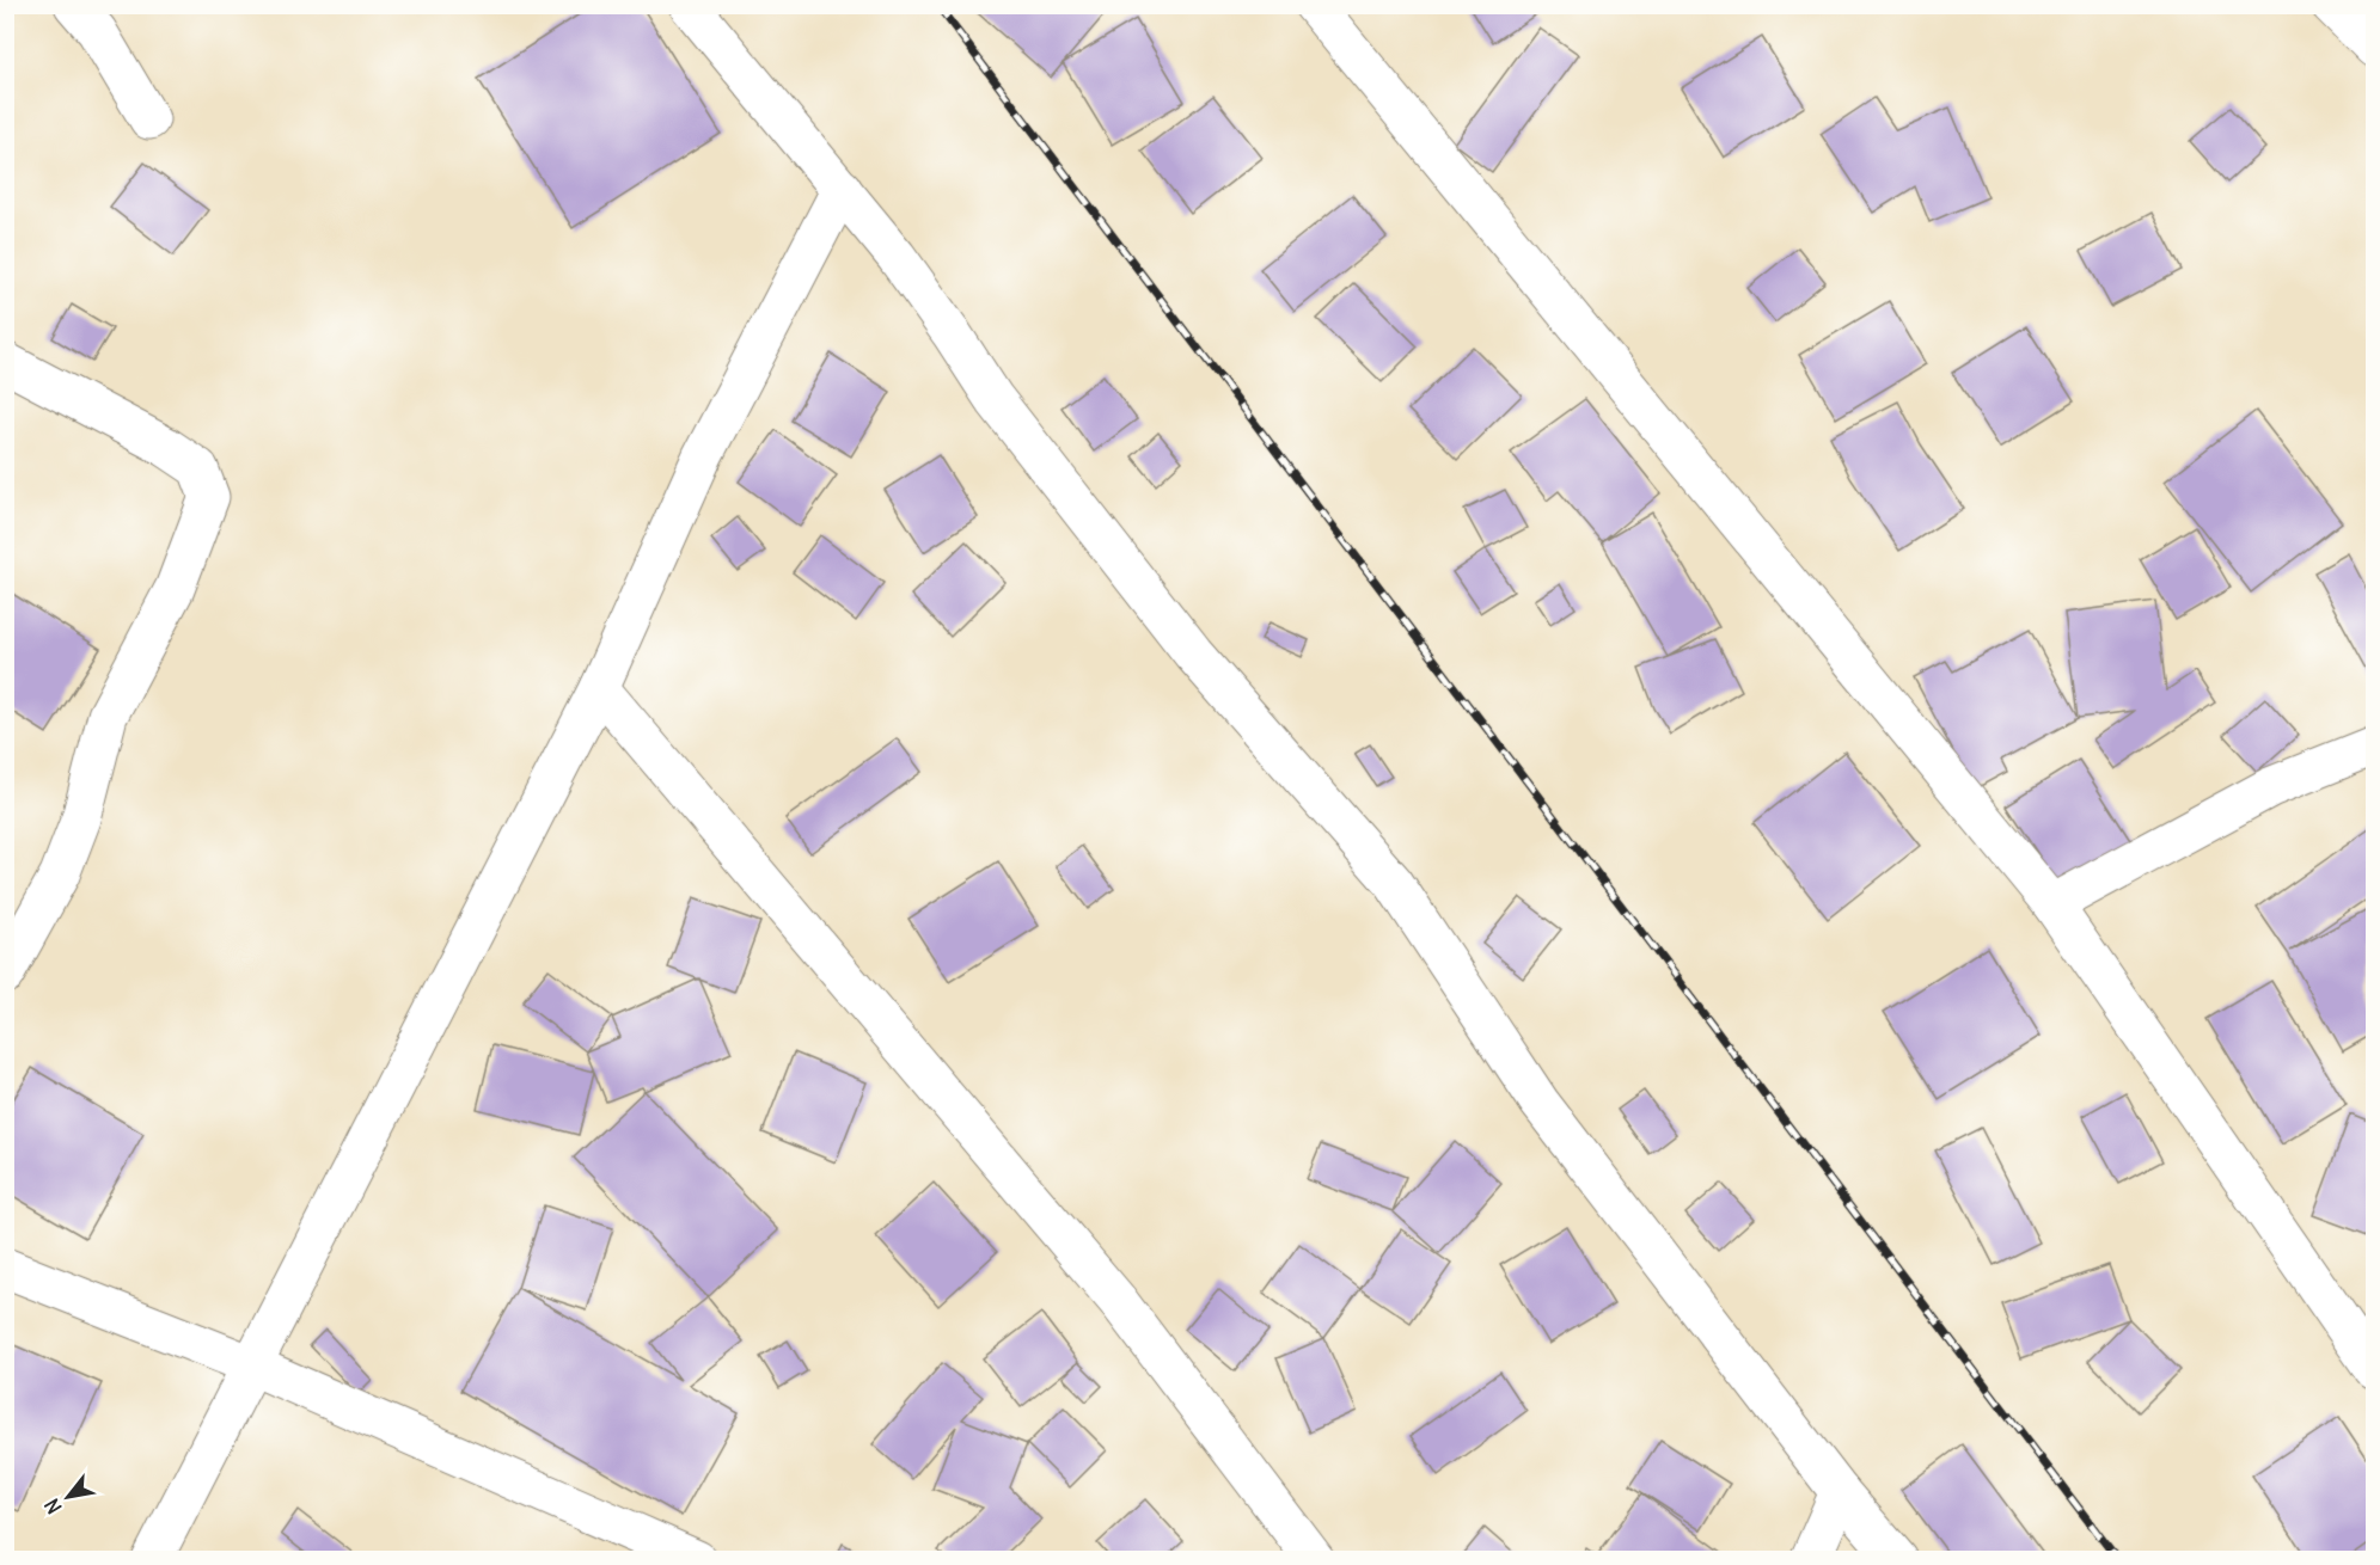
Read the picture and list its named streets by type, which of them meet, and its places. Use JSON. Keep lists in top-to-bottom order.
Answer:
{
  "north": "bottom left"
}
